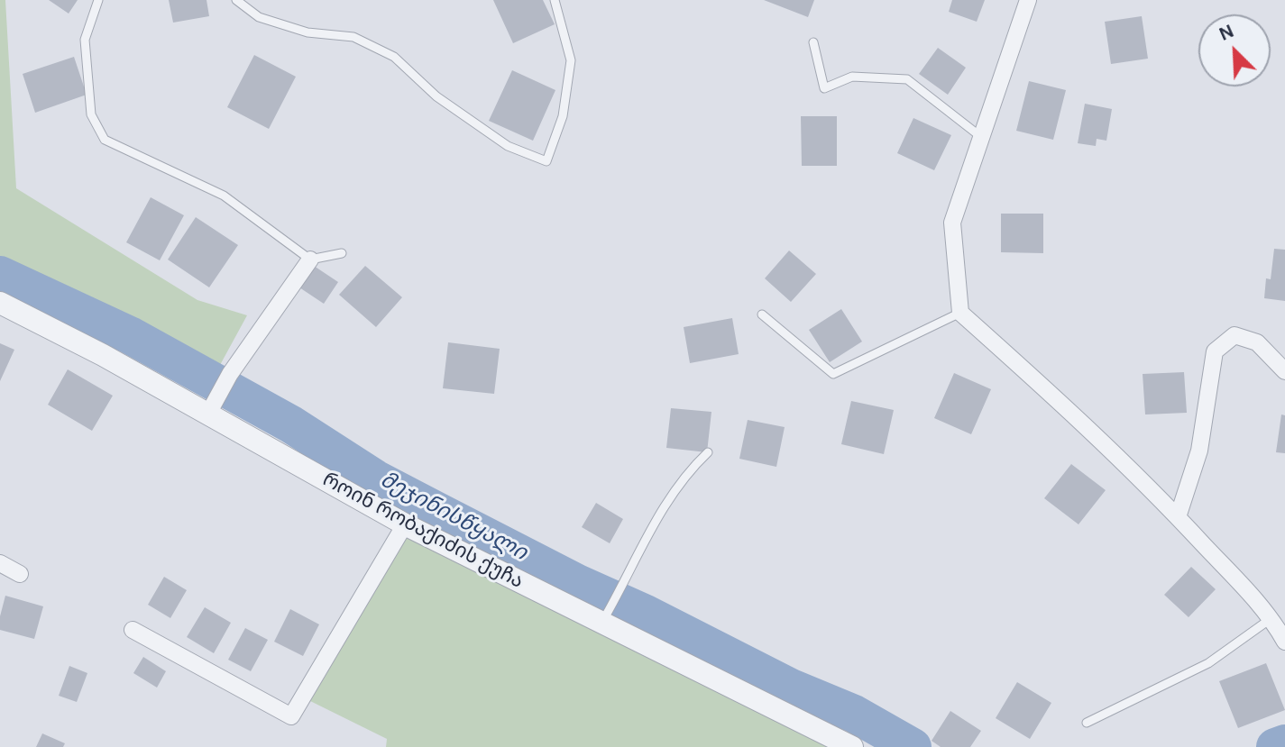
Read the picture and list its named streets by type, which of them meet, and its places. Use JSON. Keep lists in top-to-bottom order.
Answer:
{
  "streets": {
    "street": ["როინ რობაქიძის ქუჩა"]
  },
  "water": ["მეჯინისწყალი"],
  "north": "top left"
}
